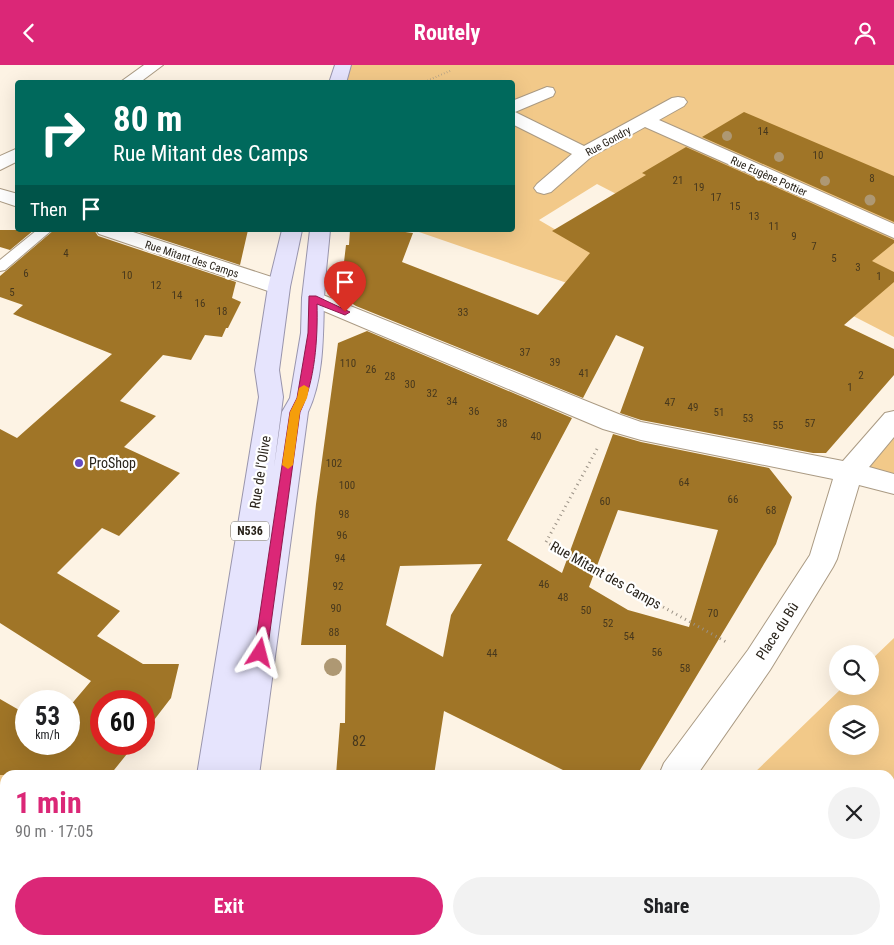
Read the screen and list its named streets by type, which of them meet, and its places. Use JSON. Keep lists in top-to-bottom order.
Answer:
{
  "streets": {
    "main road": ["Rue de l'Olive", "N536"],
    "street": [
      "Rue Gondry",
      "Rue Eugène Pottier",
      "Rue Mitant des Camps",
      "Place du Bû"
    ]
  },
  "crossings": [
    ["Rue Gondry", "Rue Eugène Pottier"],
    ["Rue Mitant des Camps", "Rue de l'Olive"],
    ["Rue Mitant des Camps", "Place du Bû"]
  ],
  "places": ["ProShop"],
  "house_numbers": [
    "14",
    "10",
    "8",
    "21",
    "19",
    "17",
    "15",
    "13",
    "11",
    "9",
    "7",
    "4",
    "5",
    "3",
    "6",
    "10",
    "1",
    "12",
    "5",
    "14",
    "16",
    "18",
    "33",
    "37",
    "39",
    "110",
    "26",
    "41",
    "2",
    "28",
    "30",
    "1",
    "32",
    "34",
    "47",
    "49",
    "36",
    "51",
    "53",
    "38",
    "57",
    "55",
    "40",
    "102",
    "64",
    "100",
    "66",
    "60",
    "68",
    "98",
    "96",
    "94",
    "46",
    "92",
    "48",
    "90",
    "50",
    "70",
    "52",
    "88",
    "54",
    "56",
    "44",
    "58",
    "82"
  ],
  "page": {
    "header": "Routely",
    "turn": ["80 m", "Rue Mitant des Camps"],
    "then": "Then",
    "speed": "53 km/h",
    "limit": "60",
    "heading": ["1 min", "90 m · 17:05"],
    "buttons": ["Exit", "Share"]
  }
}
